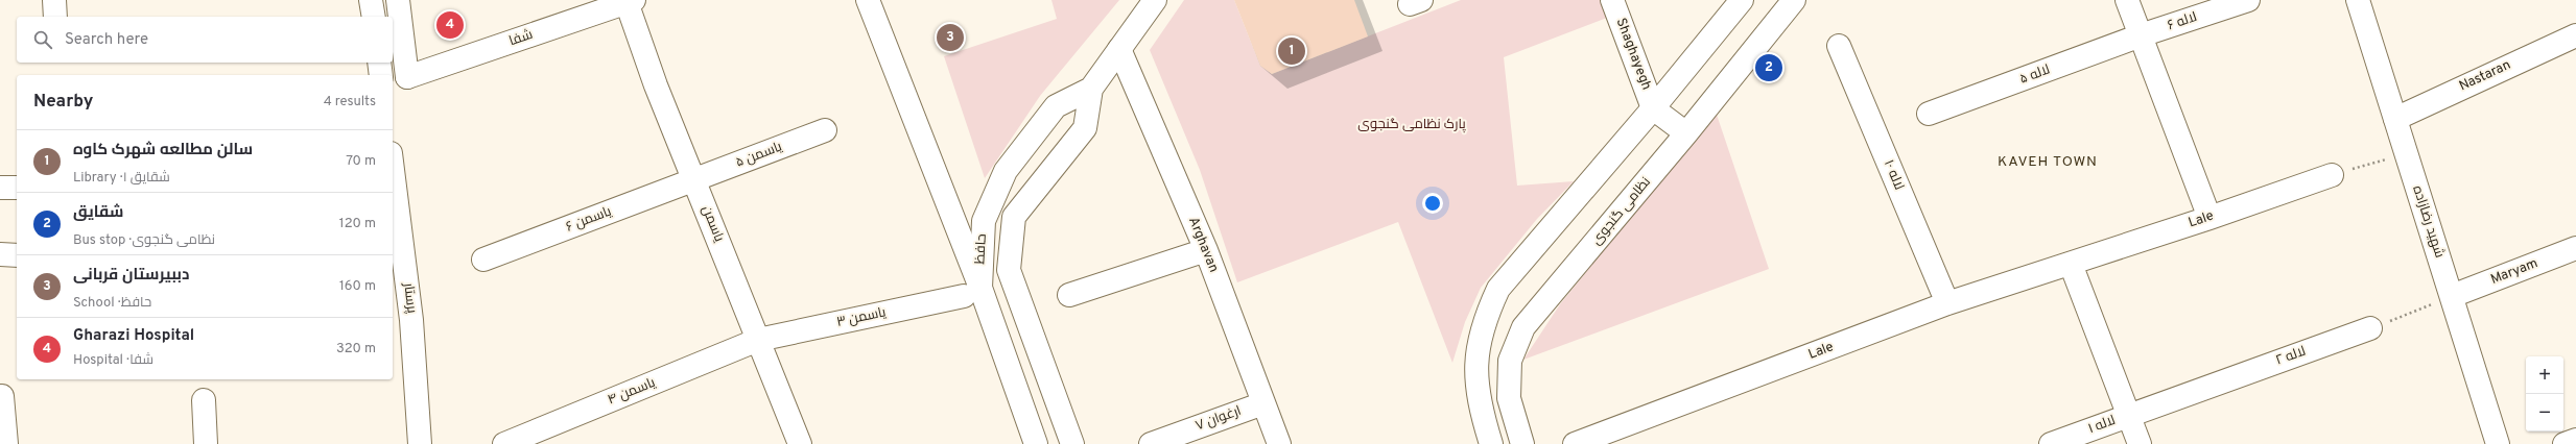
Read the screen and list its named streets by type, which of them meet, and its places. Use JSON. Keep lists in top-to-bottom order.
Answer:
{
  "streets": {
    "street": [
      "لاله ۶",
      "شفا",
      "Shaghayegh",
      "لاله ۵",
      "Nastaran",
      "یاسمن ۵",
      "لاله ۱۰",
      "نظامی گنجوی",
      "یاسمن ۶",
      "Lale",
      "شهید رضازاده",
      "یاسمن",
      "Arghavan",
      "حافظ",
      "Maryam",
      "پرستار",
      "یاسمن ۳",
      "لاله ۲",
      "یاسمن ۴",
      "ارغوان ۷",
      "لاله ۱"
    ]
  },
  "crossings": [
    ["لاله ۶", "لاله ۵"],
    ["شفا", "یاسمن"],
    ["Nastaran", "شهید رضازاده"],
    ["یاسمن ۵", "یاسمن ۶"],
    ["یاسمن ۵", "یاسمن"],
    ["لاله ۱۰", "Lale"],
    ["یاسمن ۶", "یاسمن"],
    ["شهید رضازاده", "Maryam"],
    ["یاسمن", "یاسمن ۳"],
    ["یاسمن", "یاسمن ۴"],
    ["Arghavan", "حافظ"],
    ["Arghavan", "ارغوان ۷"],
    ["حافظ", "یاسمن ۳"],
    ["یاسمن ۳", "یاسمن ۴"],
    ["لاله ۲", "لاله ۱"]
  ],
  "districts": ["KAVEH TOWN"],
  "parks": ["پارک نظامی گنجوی"],
  "page": {
    "pins": [
      "4",
      "3",
      "1",
      "2"
    ],
    "search": "Search here",
    "heading": ["Nearby", "4 results"],
    "list": [
      {
        "mark": "1",
        "name": "سالن مطالعه شهرک کاوه",
        "note": "Library · شقایق ۱",
        "value": "70 m"
      },
      {
        "mark": "2",
        "name": "شقایق",
        "note": "Bus stop · نظامی گنجوی",
        "value": "120 m"
      },
      {
        "mark": "3",
        "name": "دببیرستان قربانی",
        "note": "School · حافظ",
        "value": "160 m"
      },
      {
        "mark": "4",
        "name": "Gharazi Hospital",
        "note": "Hospital · شفا",
        "value": "320 m"
      }
    ],
    "map_buttons": ["+", "−"]
  }
}
